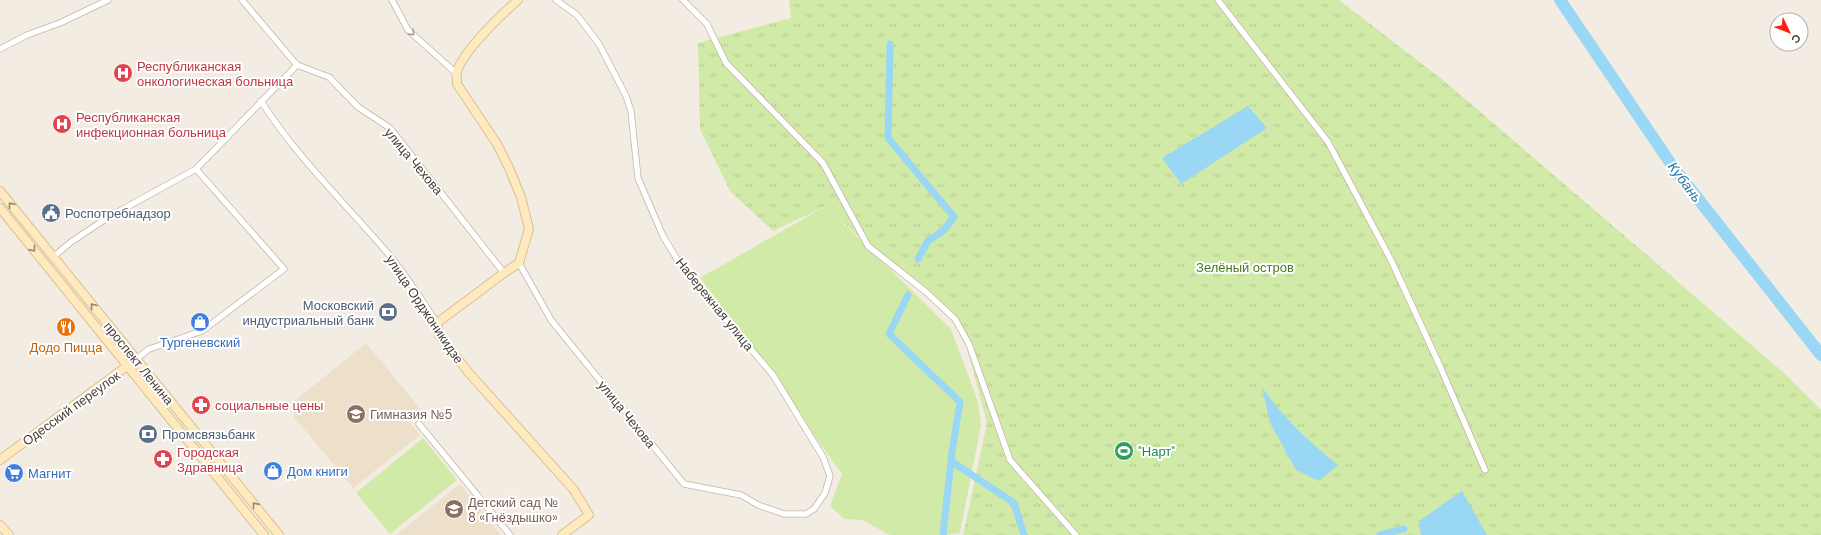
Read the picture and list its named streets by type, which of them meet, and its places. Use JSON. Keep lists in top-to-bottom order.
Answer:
{
  "streets": {
    "main road": ["улица Орджоникидзе", "проспект Ленина", "Одесский переулок"],
    "street": ["улица Чехова", "Набережная улица"]
  },
  "crossings": [
    ["улица Чехова", "Набережная улица"],
    ["проспект Ленина", "Одесский переулок"]
  ],
  "water": ["Кубань"],
  "parks": ["Зелёный остров"],
  "places": {
    "hospital": ["Республиканская онкологическая больница", "Республиканская инфекционная больница"],
    "public building": ["Роспотребнадзор"],
    "bank": ["Московский индустриальный банк", "Промсвязьбанк"],
    "shop": ["Тургеневский", "Дом книги"],
    "restaurant": ["Додо Пицца"],
    "pharmacy": ["социальные цены", "Городская Здравница"],
    "school or university": ["Гимназия №5", "Детский сад № 8 «Гнёздышко»"],
    "sports": ["\"Нарт\""],
    "supermarket": ["Магнит"]
  },
  "north": "bottom right"
}
